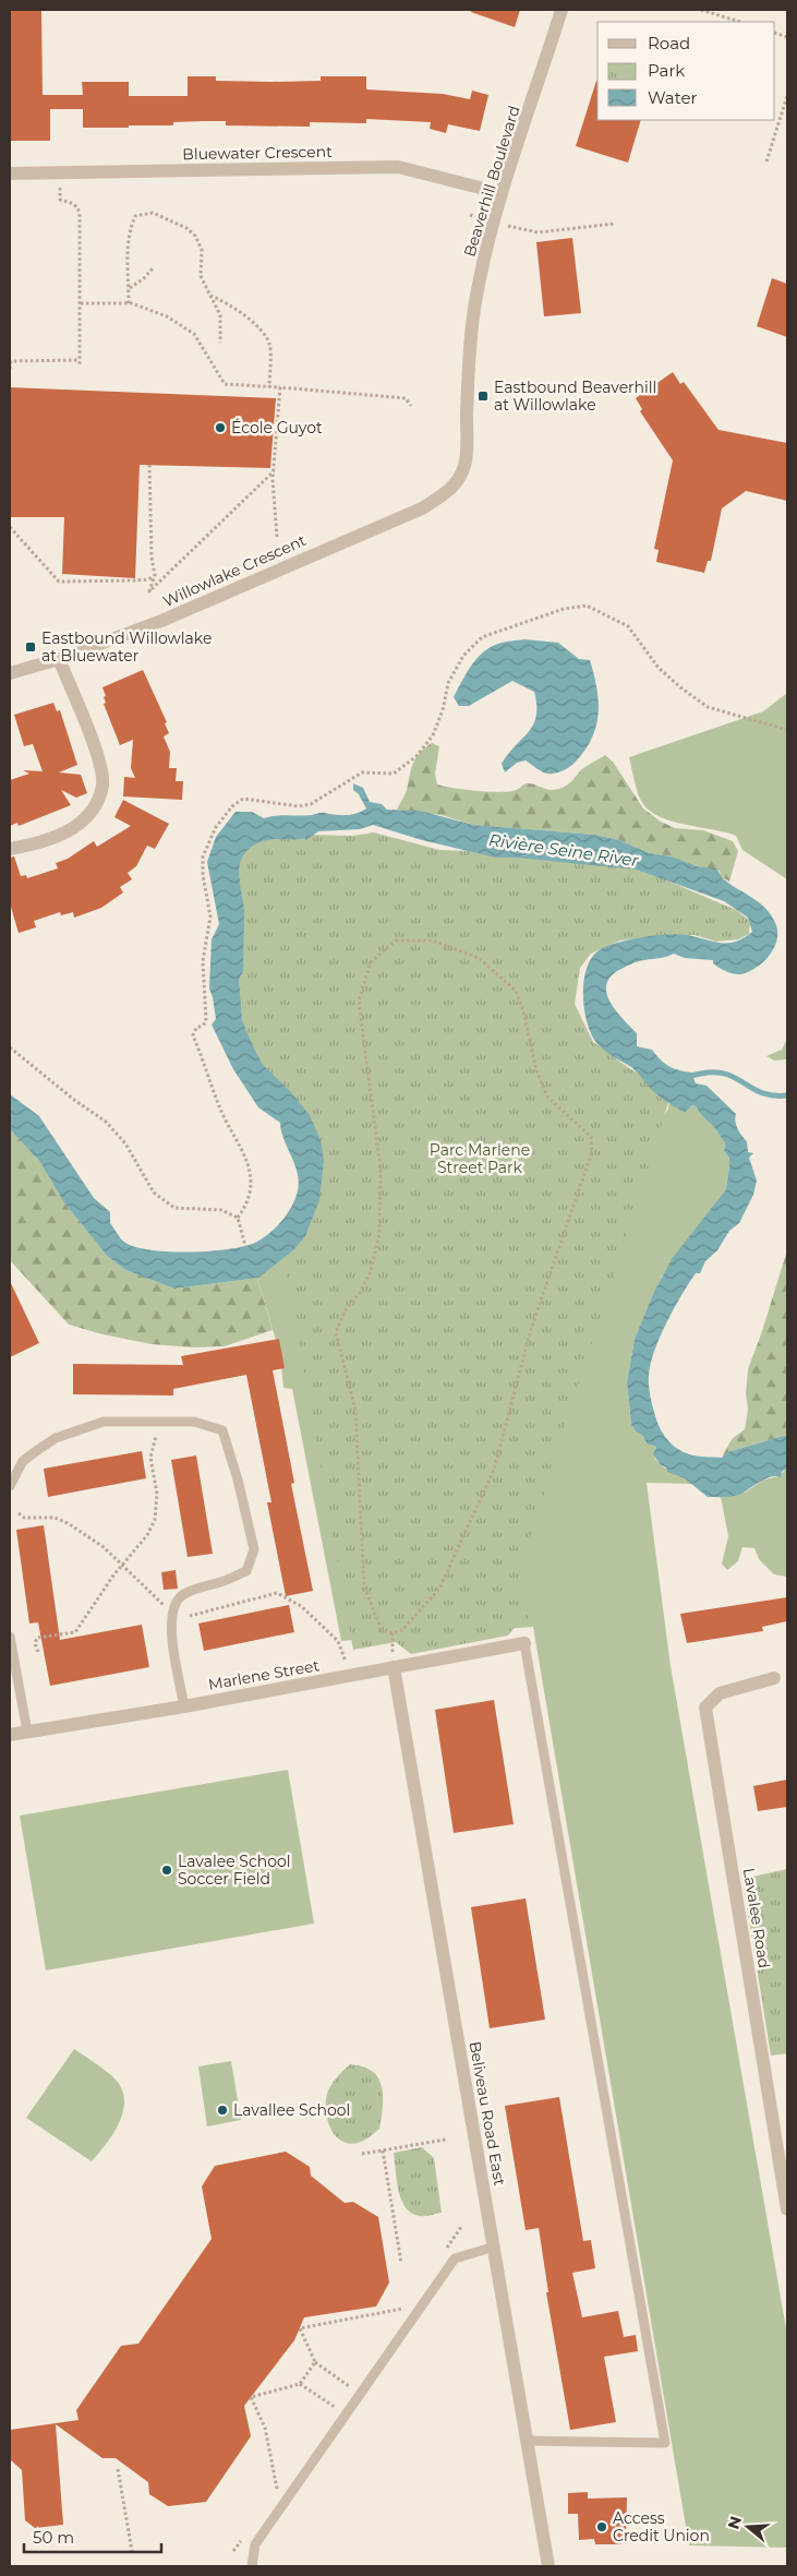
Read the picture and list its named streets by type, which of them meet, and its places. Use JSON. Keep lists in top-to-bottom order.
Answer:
{
  "streets": {
    "street": [
      "Bluewater Crescent",
      "Beaverhill Boulevard",
      "Willowlake Crescent",
      "Marlene Street",
      "Lavalee Road",
      "Beliveau Road East"
    ]
  },
  "crossings": [
    ["Bluewater Crescent", "Beaverhill Boulevard"],
    ["Beaverhill Boulevard", "Willowlake Crescent"],
    ["Marlene Street", "Beliveau Road East"]
  ],
  "water": ["Rivière Seine River"],
  "parks": ["Parc Marlene Street Park"],
  "places": {
    "transit": ["Eastbound Beaverhill at Willowlake", "Eastbound Willowlake at Bluewater"],
    "other": [
      "École Guyot",
      "Lavalee School Soccer Field",
      "Lavallee School",
      "Access Credit Union"
    ]
  },
  "legend": ["Road", "Park", "Water"],
  "scale_bar": "50 m",
  "north": "left"
}
